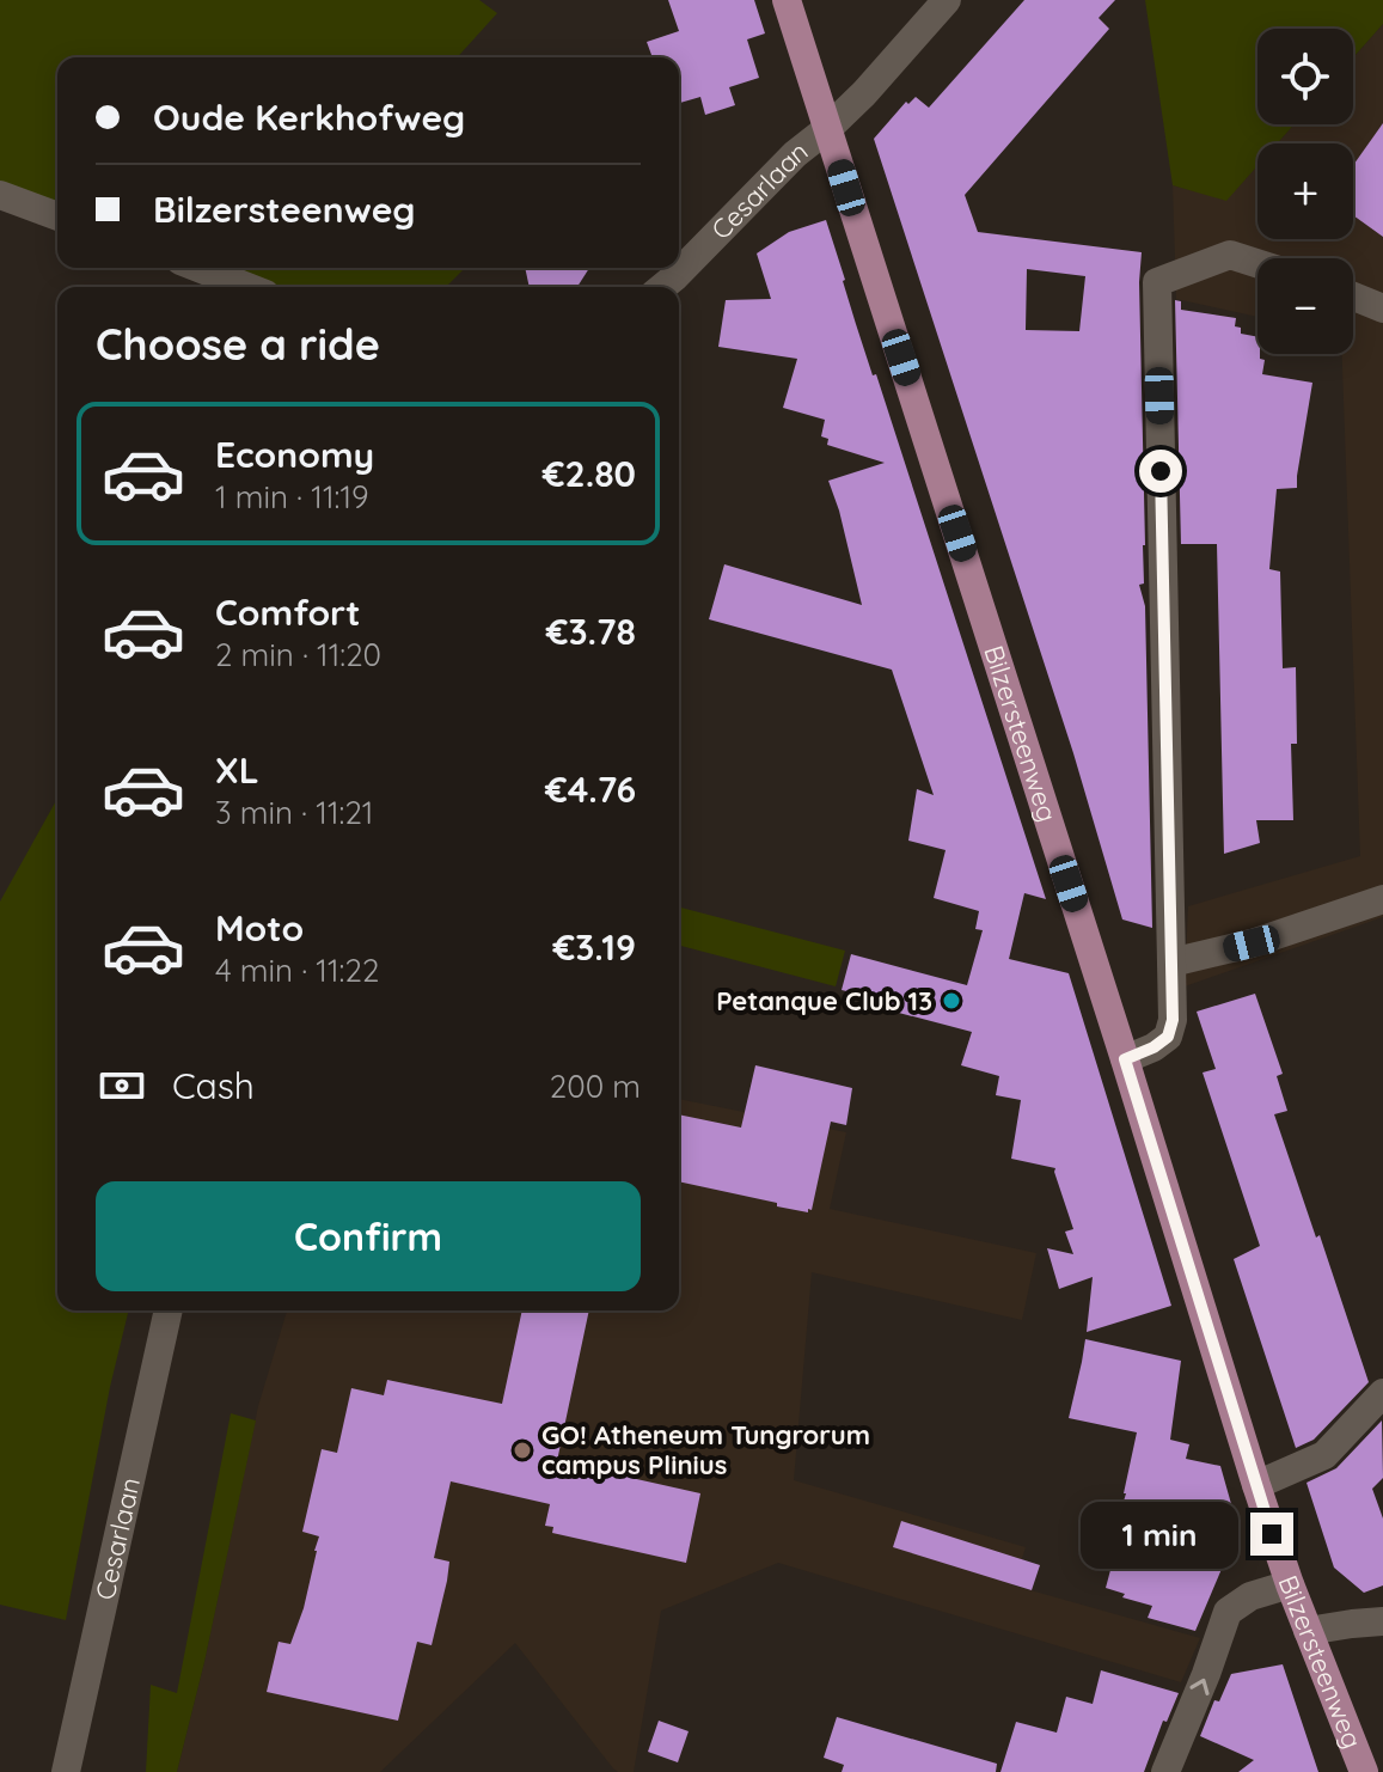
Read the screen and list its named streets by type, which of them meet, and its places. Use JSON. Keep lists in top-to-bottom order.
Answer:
{
  "streets": {
    "main road": ["Bilzersteenweg"],
    "street": ["Cesarlaan"]
  },
  "crossings": [
    ["Cesarlaan", "Bilzersteenweg"]
  ],
  "places": ["Petanque Club 13", "GO! Atheneum Tungrorum campus Plinius"],
  "page": {
    "map_buttons": ["+", "−"],
    "banner": ["Oude Kerkhofweg", "Bilzersteenweg"],
    "heading": "Choose a ride",
    "list": [
      {
        "name": "Economy",
        "note": "1 min · 11:19",
        "value": "€2.80"
      },
      {
        "name": "Comfort",
        "note": "2 min · 11:20",
        "value": "€3.78"
      },
      {
        "name": "XL",
        "note": "3 min · 11:21",
        "value": "€4.76"
      },
      {
        "name": "Moto",
        "note": "4 min · 11:22",
        "value": "€3.19"
      }
    ],
    "pay": ["Cash", "200 m"],
    "buttons": "Confirm",
    "bubble": "1 min"
  }
}
